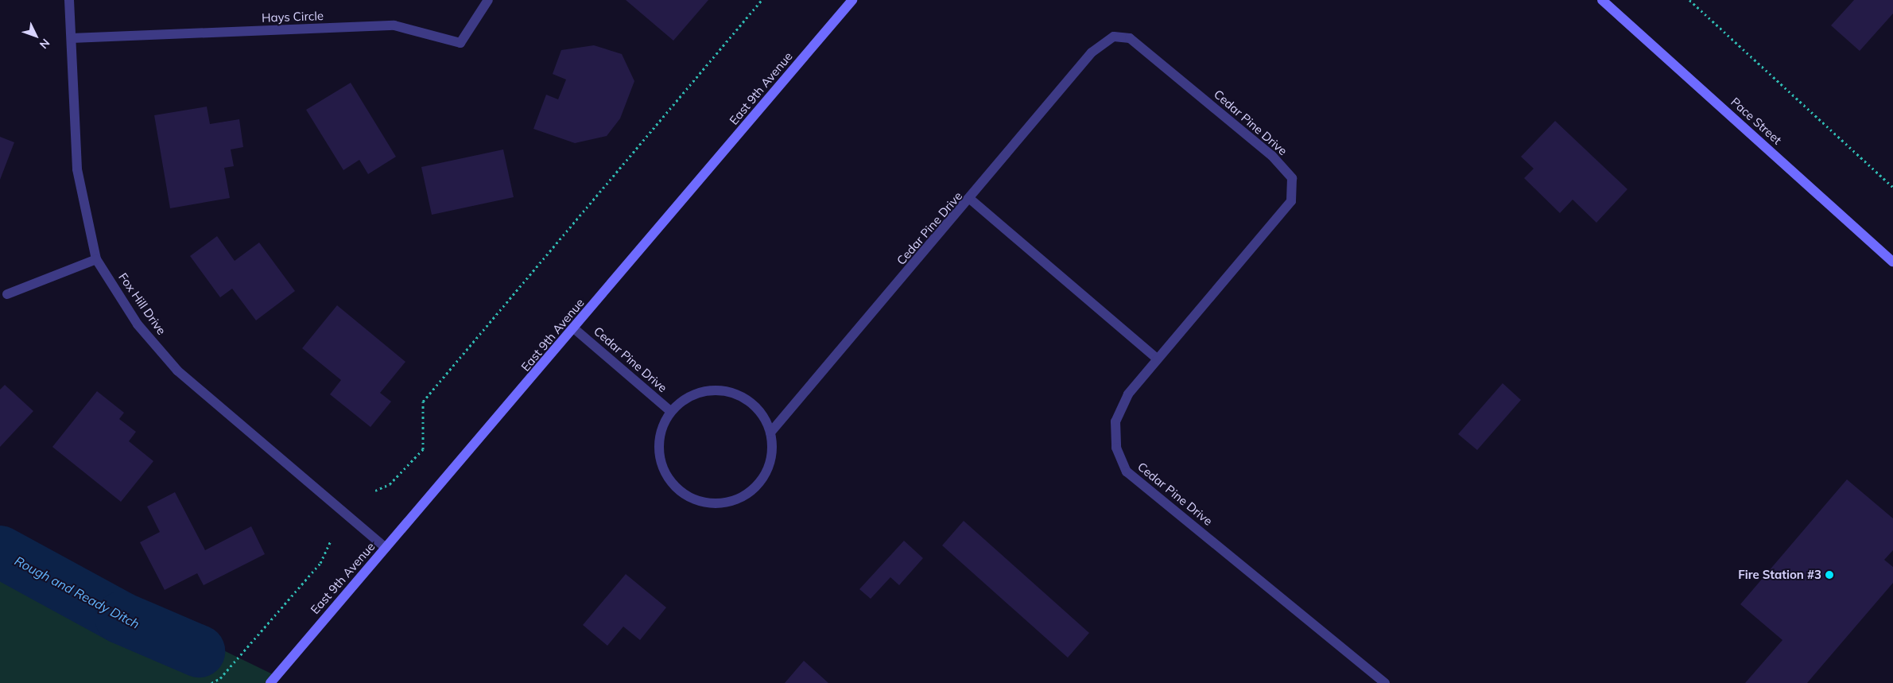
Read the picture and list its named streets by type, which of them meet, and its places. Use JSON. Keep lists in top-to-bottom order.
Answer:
{
  "streets": {
    "main road": ["East 9th Avenue", "Pace Street"],
    "street": ["Hays Circle", "Cedar Pine Drive", "Fox Hill Drive"]
  },
  "crossings": [
    ["Hays Circle", "Fox Hill Drive"],
    ["East 9th Avenue", "Cedar Pine Drive"],
    ["East 9th Avenue", "Fox Hill Drive"]
  ],
  "water": ["Rough and Ready Ditch"],
  "places": ["Fire Station #3"],
  "north": "bottom right"
}
